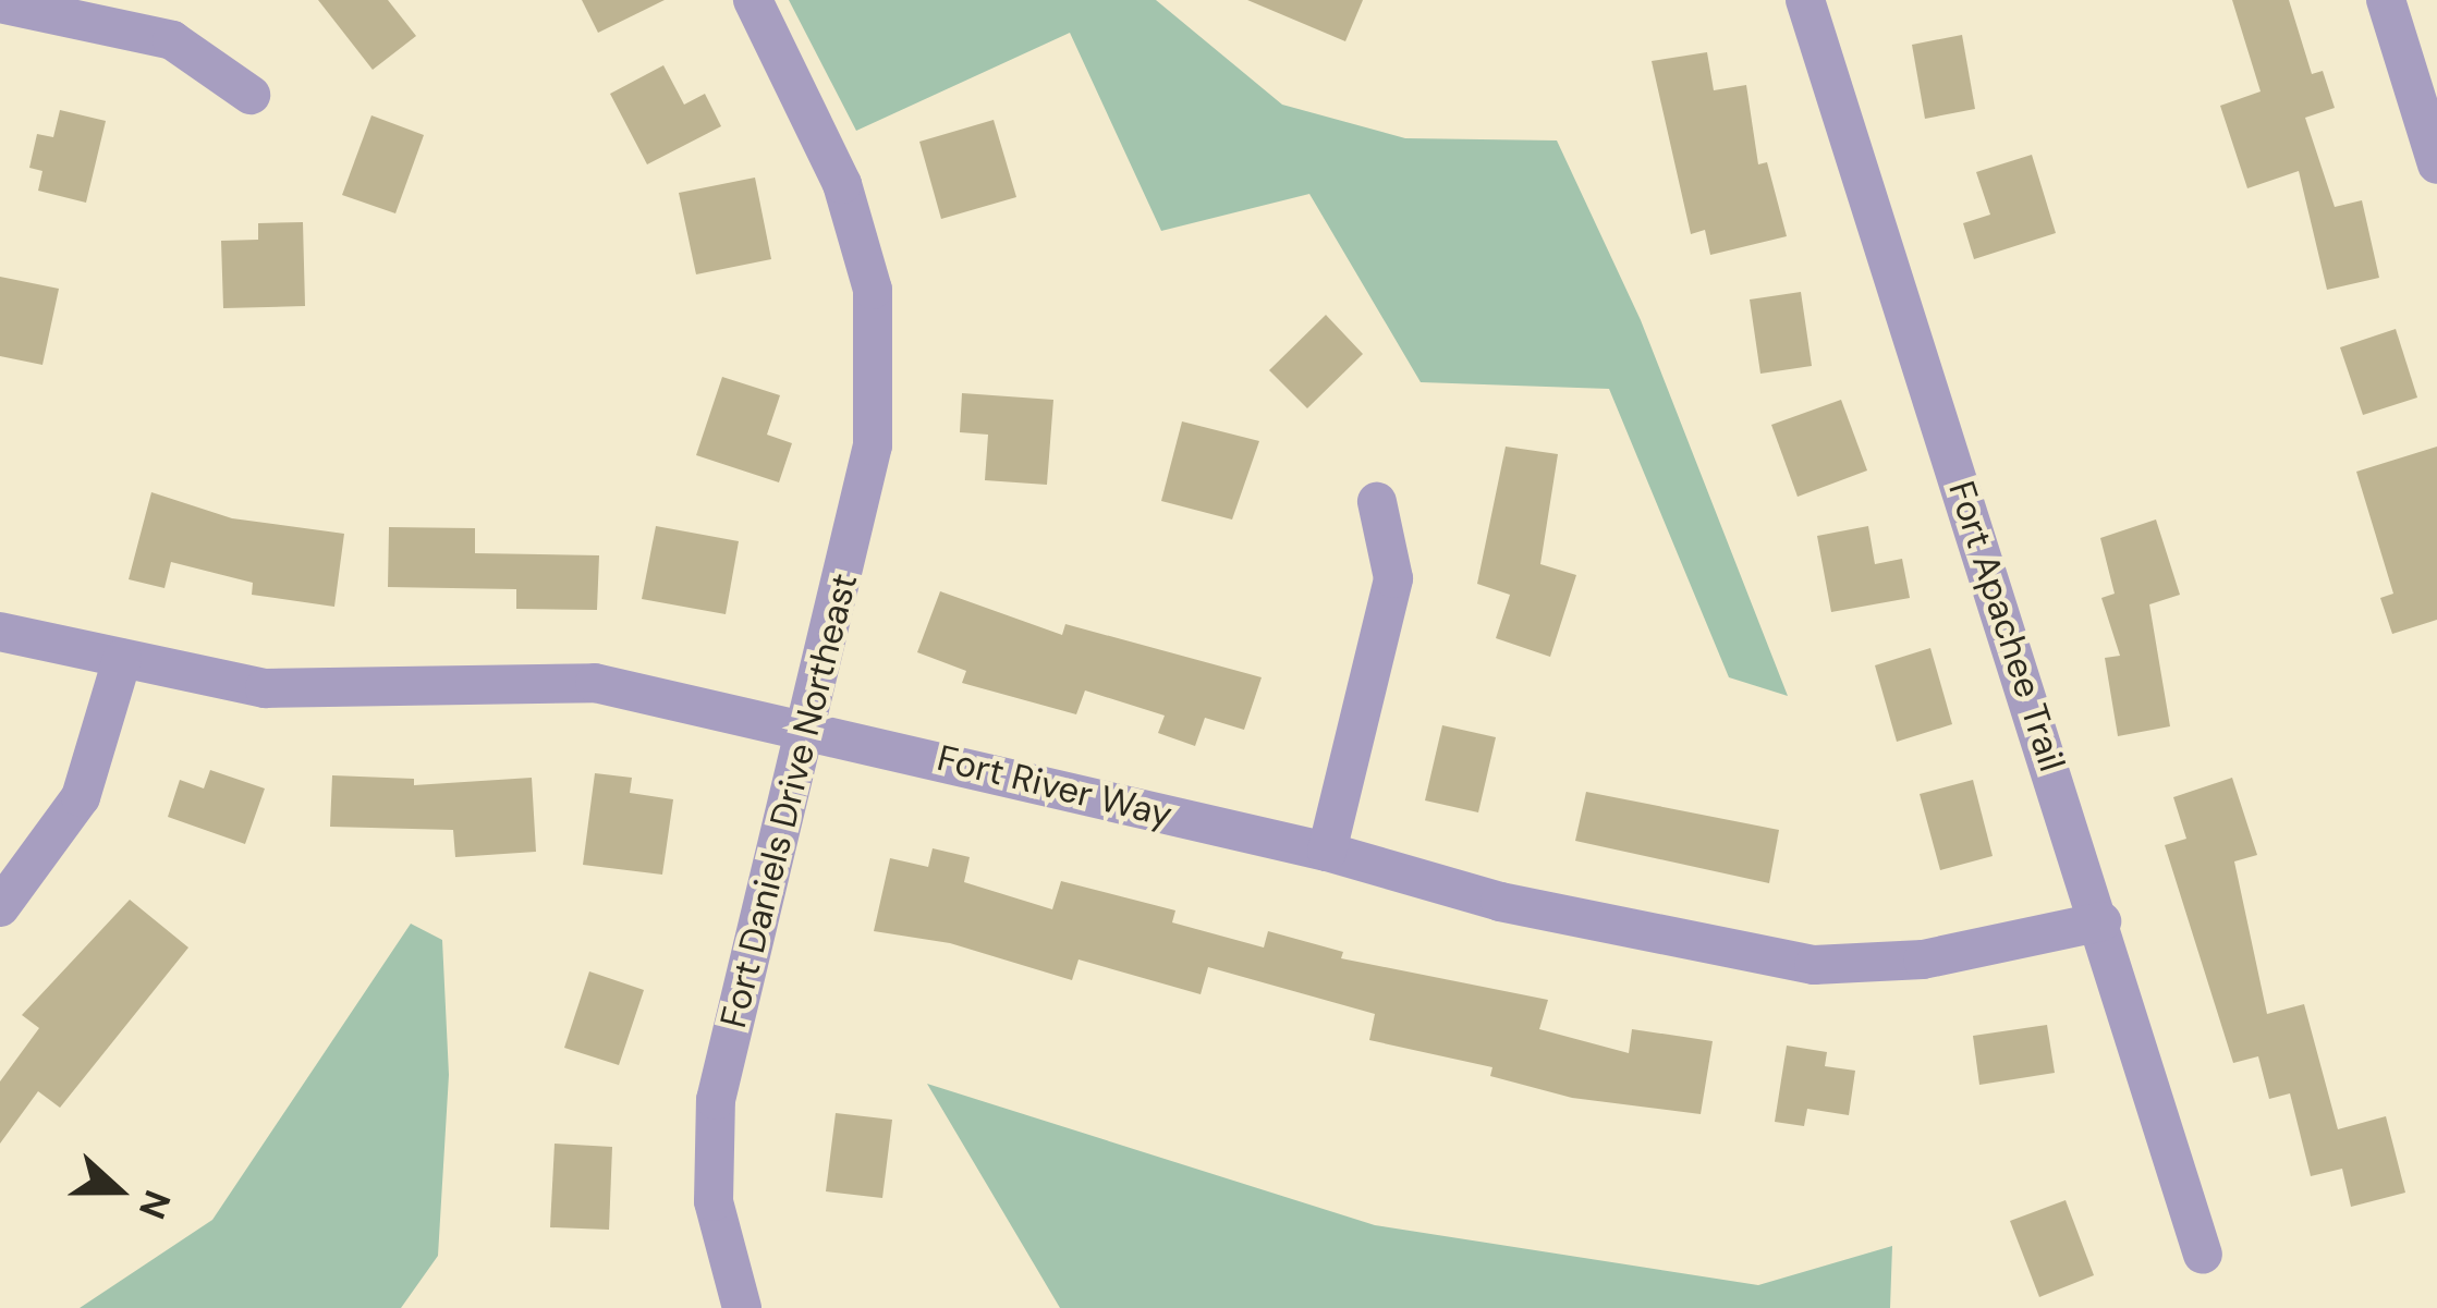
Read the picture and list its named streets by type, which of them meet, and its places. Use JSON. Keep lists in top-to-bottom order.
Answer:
{
  "streets": {
    "street": ["Fort Apachee Trail", "Fort River Way", "Fort Daniels Drive Northeast"]
  },
  "crossings": [
    ["Fort Apachee Trail", "Fort River Way"],
    ["Fort River Way", "Fort Daniels Drive Northeast"]
  ],
  "north": "right"
}
